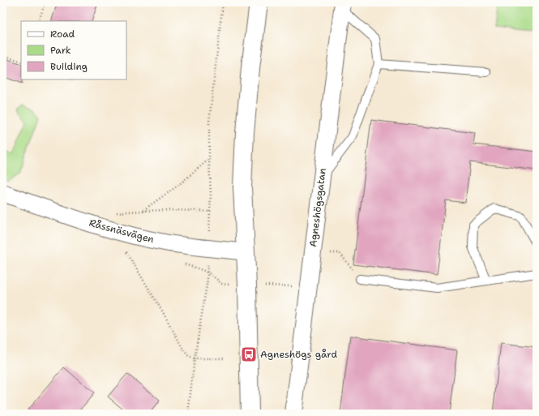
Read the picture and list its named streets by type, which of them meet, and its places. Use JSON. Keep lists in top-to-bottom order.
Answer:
{
  "streets": {
    "street": ["Agneshögsgatan", "Råssnäsvägen"]
  },
  "places": {
    "bus stop": ["Agneshögs gård"]
  },
  "legend": ["Road", "Park", "Building"]
}
